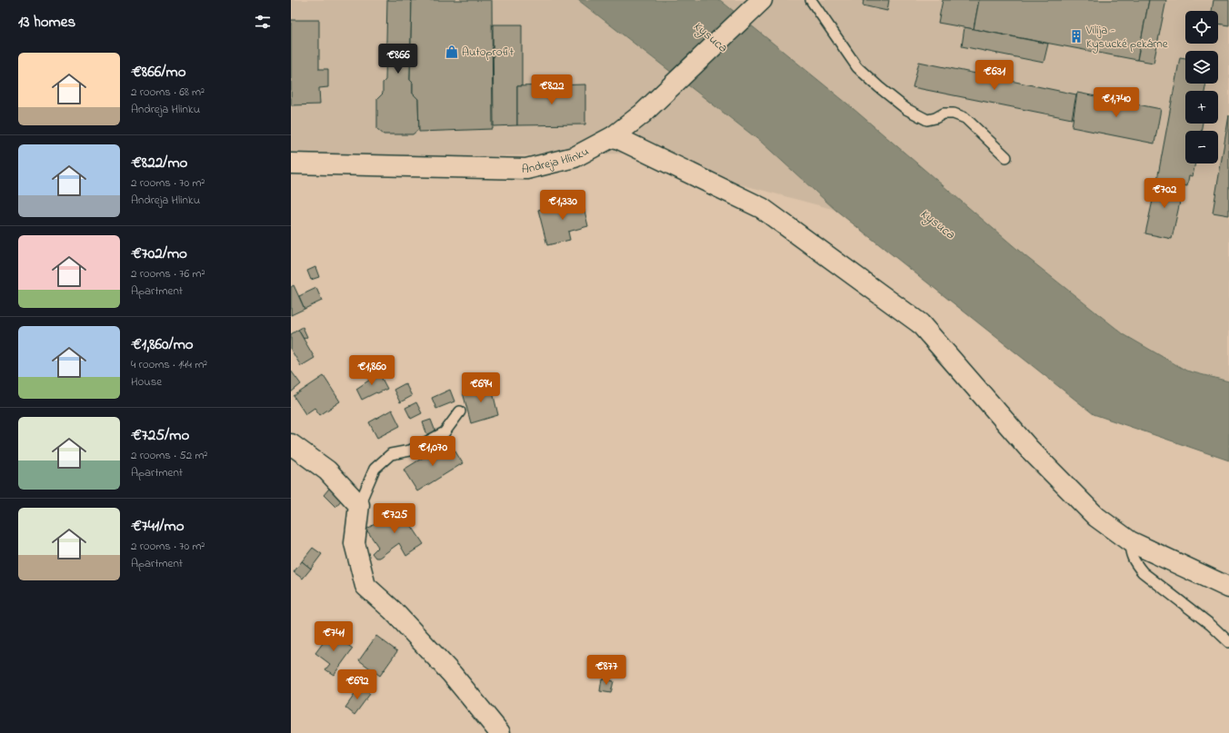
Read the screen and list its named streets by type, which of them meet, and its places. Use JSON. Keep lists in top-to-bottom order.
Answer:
{
  "streets": {
    "street": ["Andreja Hlinku"]
  },
  "water": ["Kysuca"],
  "places": {
    "building": ["Vilija - Kysucké pekárne"],
    "shop": ["Autoprofit"]
  },
  "page": {
    "heading": "13 homes",
    "map_buttons": ["+", "−"],
    "list": [
      {
        "name": "€866/mo",
        "note": "2 rooms · 68 m² · Andreja Hlinku"
      },
      {
        "name": "€822/mo",
        "note": "2 rooms · 70 m² · Andreja Hlinku"
      },
      {
        "name": "€702/mo",
        "note": "2 rooms · 76 m² · Apartment"
      },
      {
        "name": "€1,860/mo",
        "note": "4 rooms · 144 m² · House"
      },
      {
        "name": "€725/mo",
        "note": "2 rooms · 52 m² · Apartment"
      },
      {
        "name": "€741/mo",
        "note": "2 rooms · 70 m² · Apartment"
      }
    ],
    "price": [
      "€866",
      "€631",
      "€822",
      "€1,740",
      "€702",
      "€1,330",
      "€1,860",
      "€694",
      "€1,070",
      "€725",
      "€741",
      "€877",
      "€692"
    ]
  }
}
